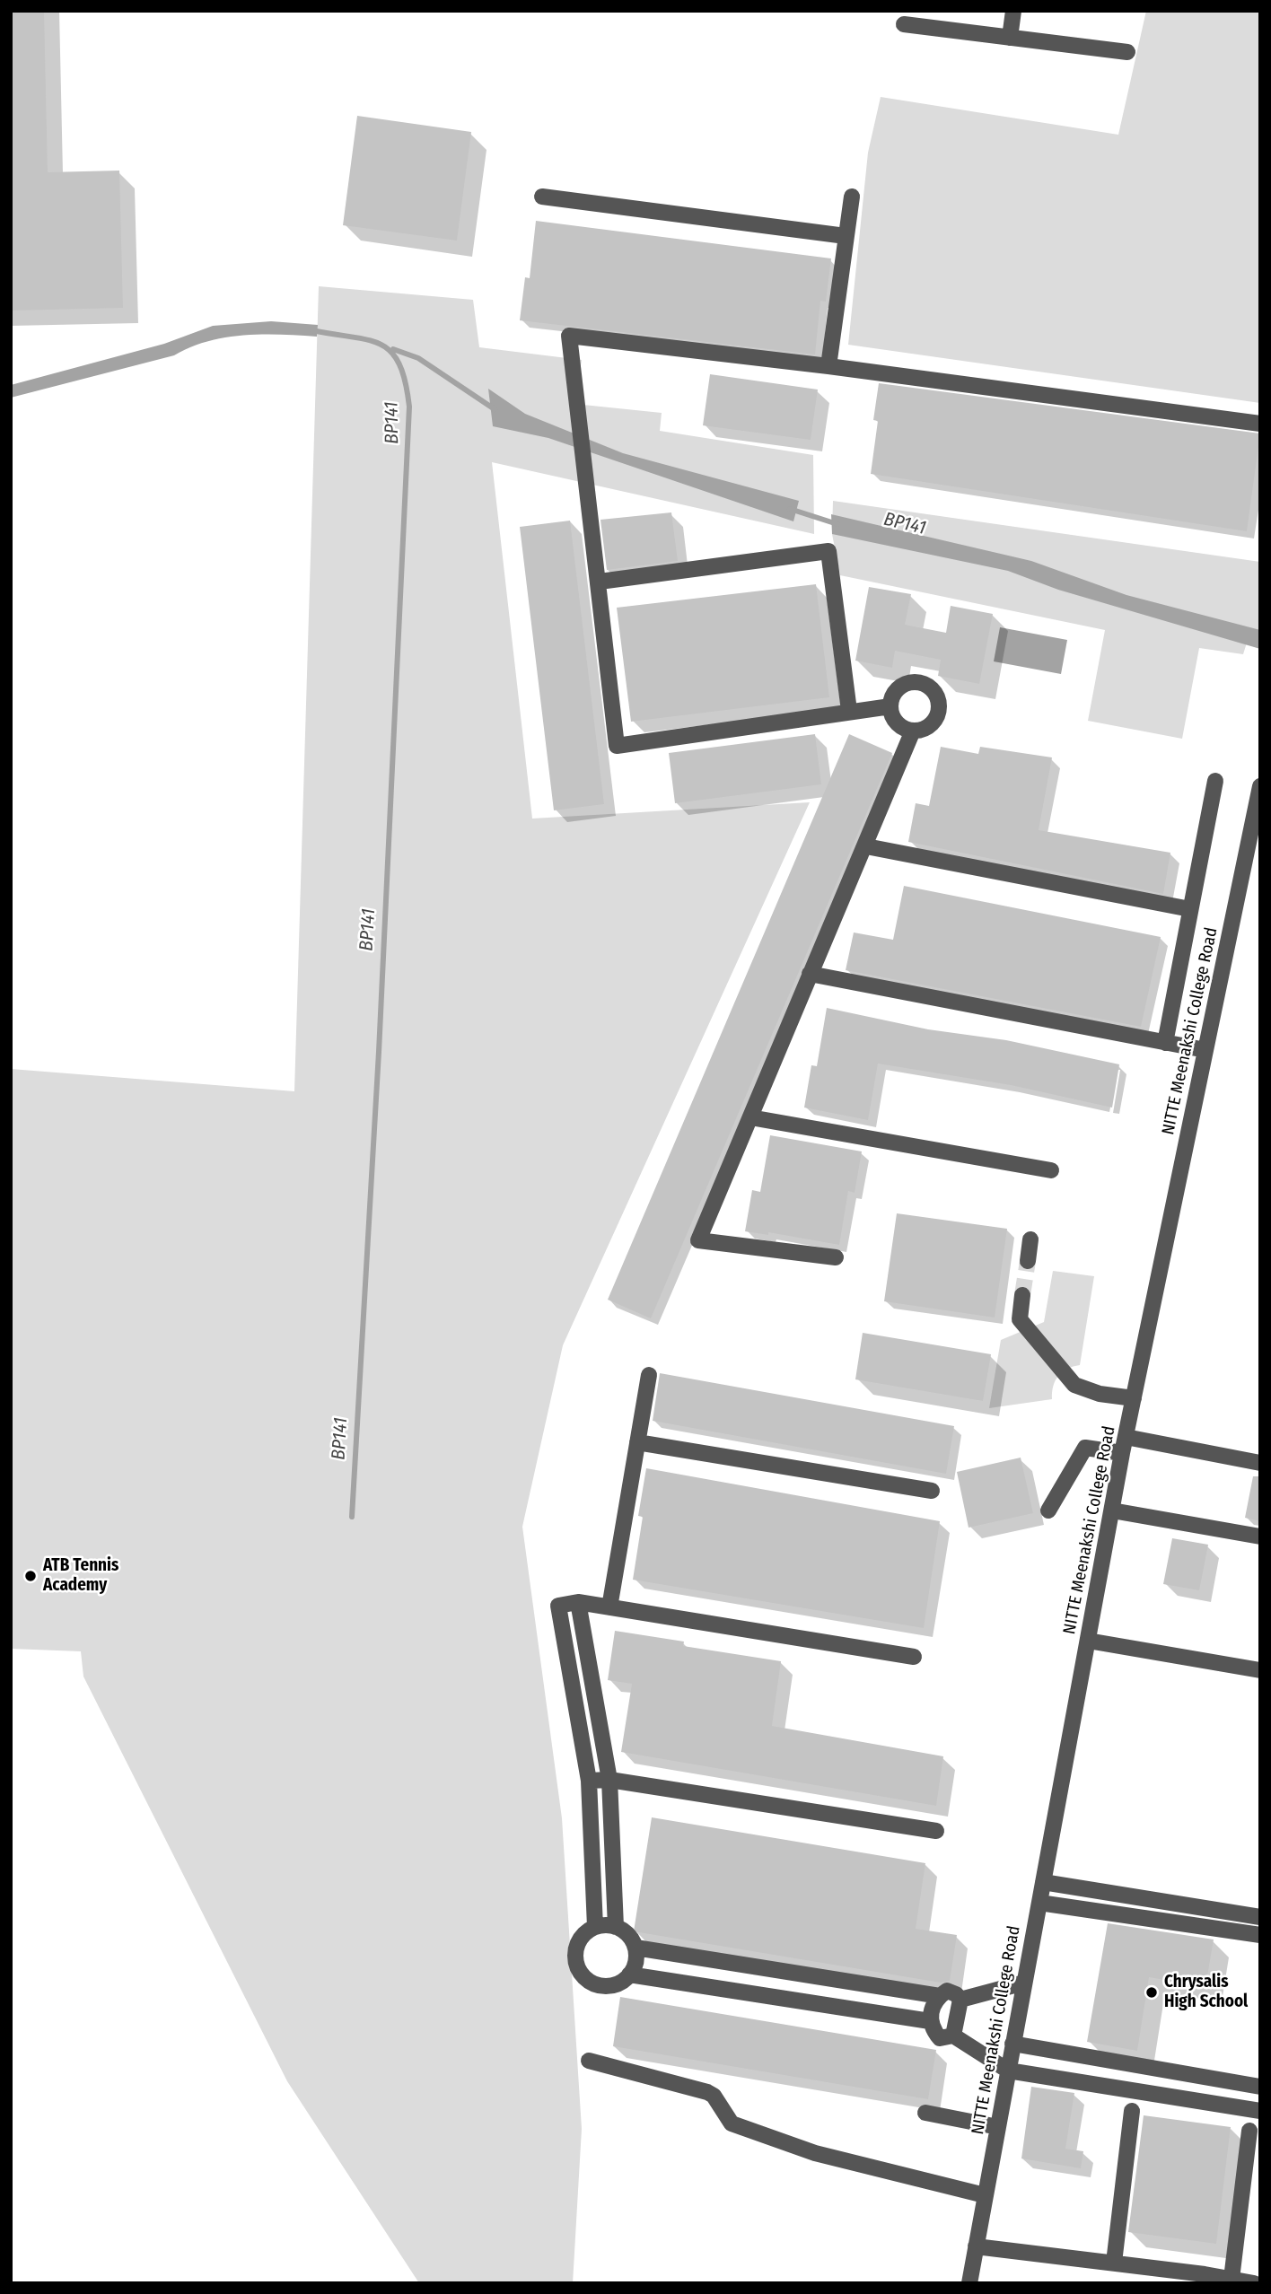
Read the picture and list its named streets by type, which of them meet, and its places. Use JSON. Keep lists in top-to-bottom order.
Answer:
{
  "streets": {
    "street": ["NITTE Meenakshi College Road"]
  },
  "water": ["BP141"],
  "places": ["ATB Tennis Academy", "Chrysalis High School"]
}
